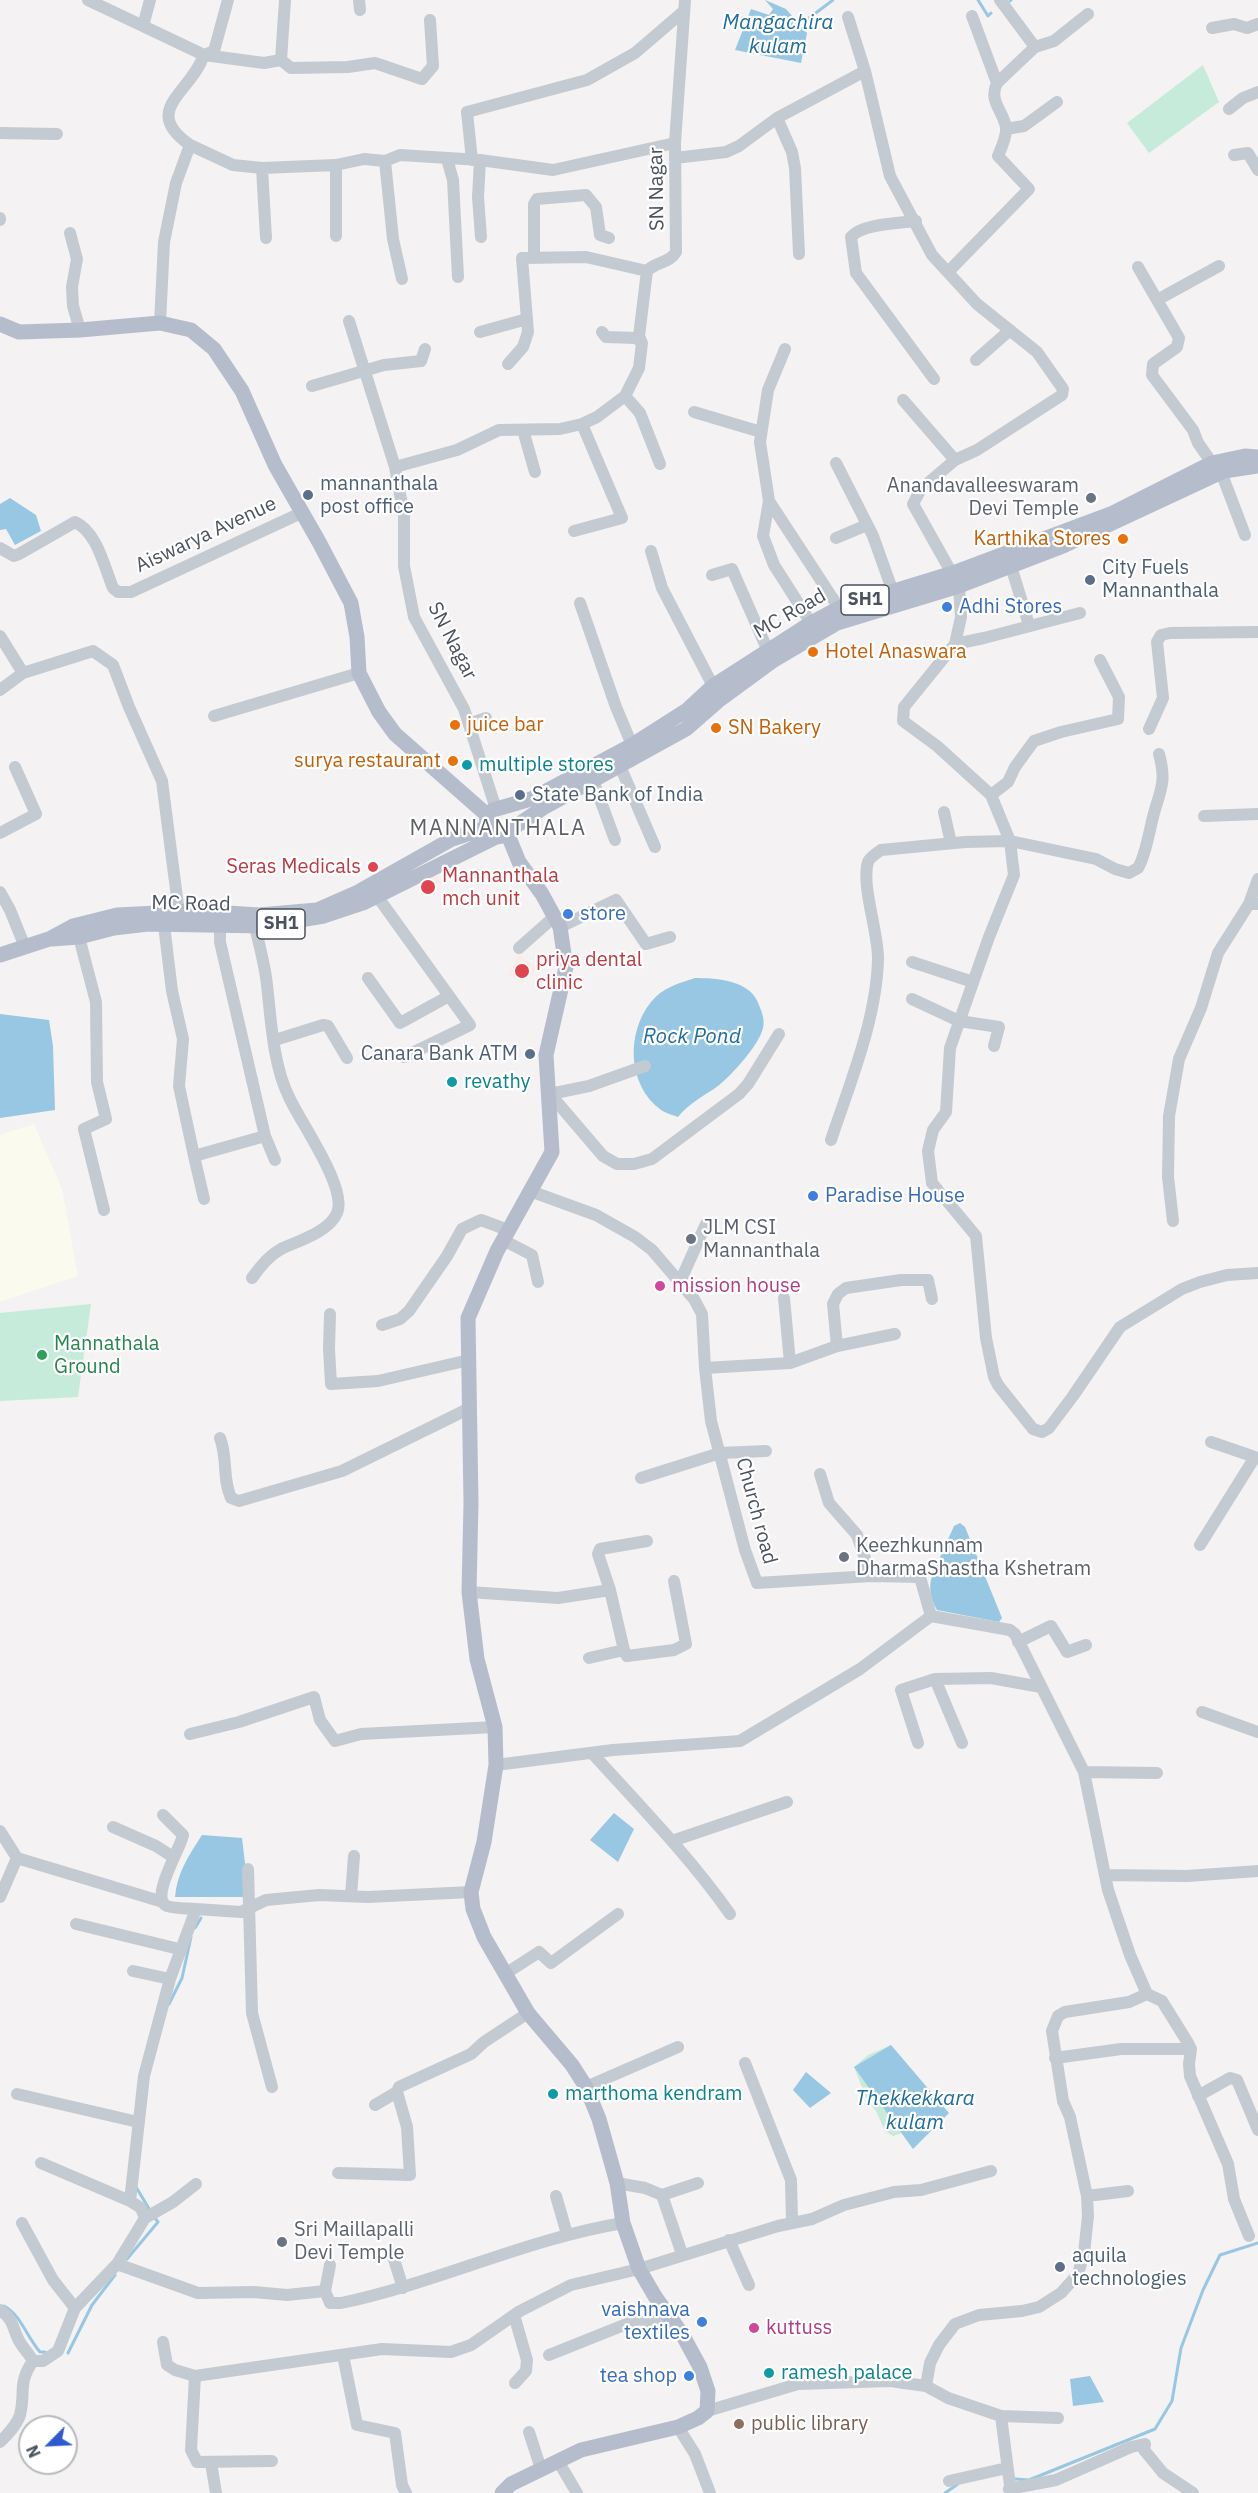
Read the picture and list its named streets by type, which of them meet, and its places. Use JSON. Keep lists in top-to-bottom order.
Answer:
{
  "streets": {
    "main road": ["SH1", "MC Road"],
    "street": ["SN Nagar", "Aiswarya Avenue", "Church road"]
  },
  "crossings": [
    ["SN Nagar", "MC Road"]
  ],
  "districts": ["MANNANTHALA"],
  "water": ["Mangachira kulam", "Rock Pond", "Thekkekkara kulam"],
  "places": [
    "mannanthala post office",
    "Anandavalleeswaram Devi Temple",
    "Karthika Stores",
    "City Fuels Mannanthala",
    "Adhi Stores",
    "Hotel Anaswara",
    "juice bar",
    "SN Bakery",
    "surya restaurant",
    "multiple stores",
    "State Bank of India",
    "Seras Medicals",
    "Mannanthala mch unit",
    "store",
    "priya dental clinic",
    "Canara Bank ATM",
    "revathy",
    "Paradise House",
    "JLM CSI Mannanthala",
    "mission house",
    "Mannathala Ground",
    "Keezhkunnam DharmaShastha Kshetram",
    "marthoma kendram",
    "Sri Maillapalli Devi Temple",
    "aquila technologies",
    "vaishnava textiles",
    "kuttuss",
    "ramesh palace",
    "tea shop",
    "public library"
  ],
  "north": "bottom left"
}
